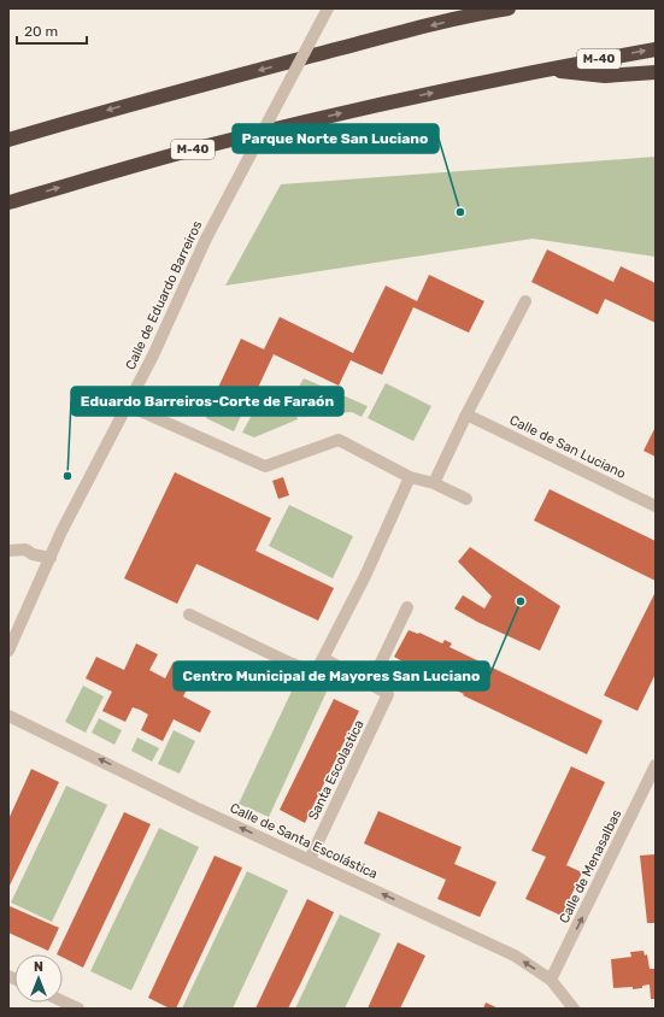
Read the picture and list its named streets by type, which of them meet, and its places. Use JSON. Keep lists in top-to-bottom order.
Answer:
{
  "streets": {
    "highway": ["M-40"],
    "street": [
      "Calle de Eduardo Barreiros",
      "Calle de San Luciano",
      "Santa Escolastica",
      "Calle de Santa Escolástica",
      "Calle de Menasalbas"
    ]
  },
  "crossings": [
    ["Santa Escolastica", "Calle de Santa Escolástica"],
    ["Calle de Santa Escolástica", "Calle de Menasalbas"]
  ],
  "one_way": ["Calle de Santa Escolástica", "Calle de Menasalbas"],
  "places": ["Parque Norte San Luciano", "Eduardo Barreiros-Corte de Faraón", "Centro Municipal de Mayores San Luciano"],
  "scale_bar": "20 m",
  "north": "top"
}
